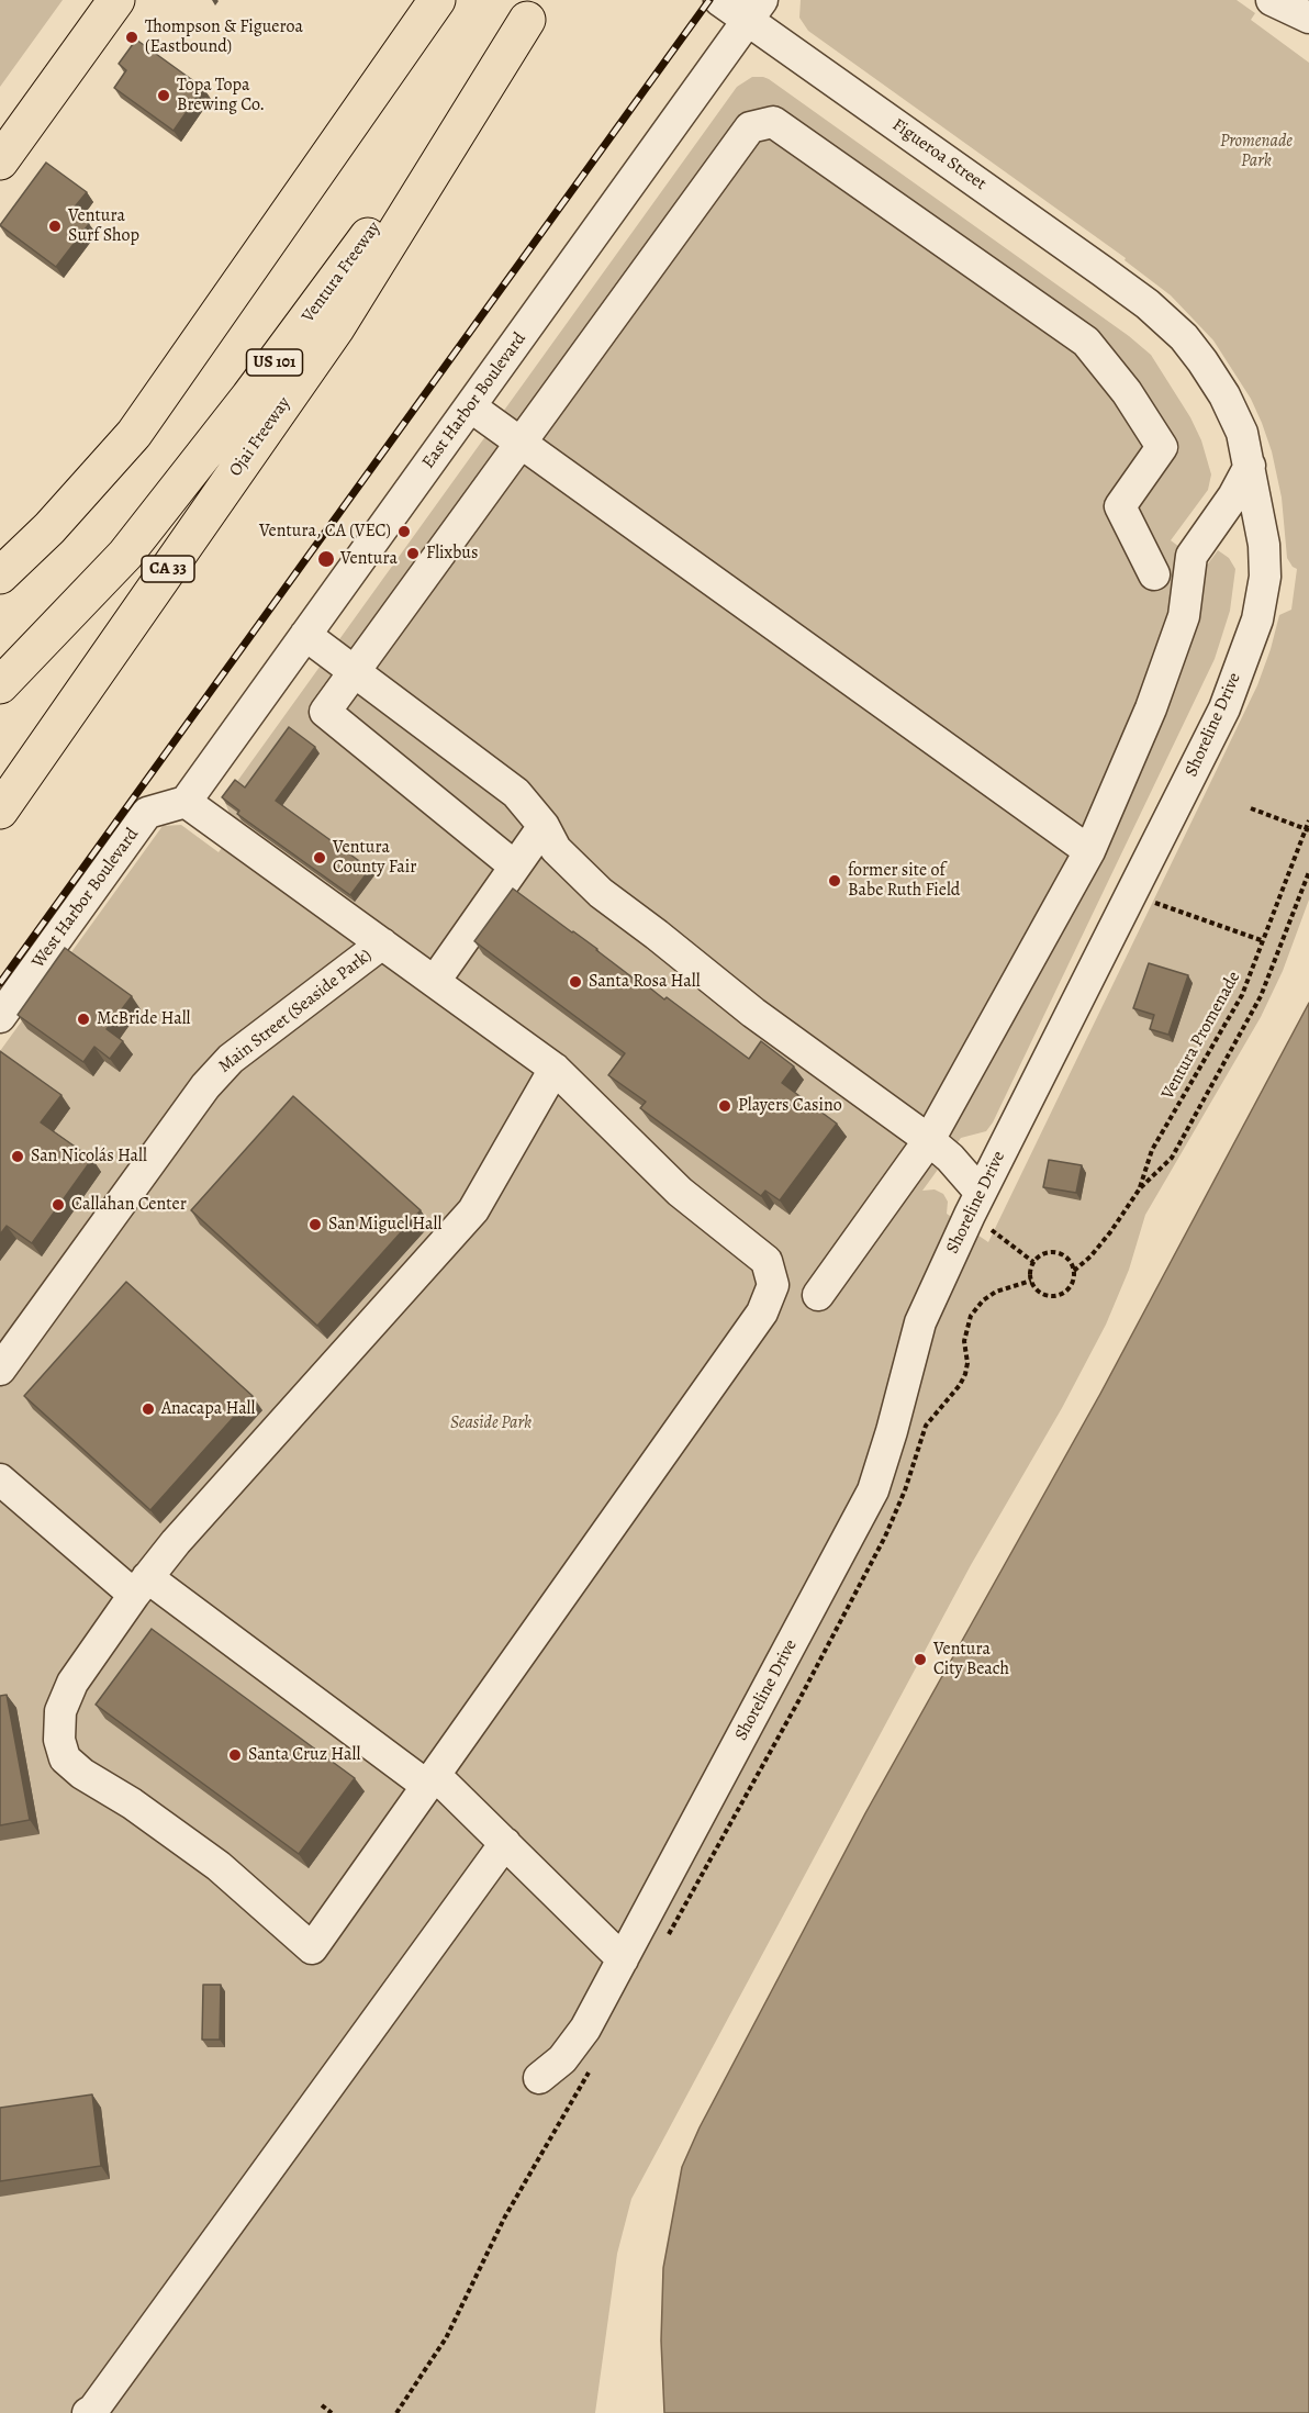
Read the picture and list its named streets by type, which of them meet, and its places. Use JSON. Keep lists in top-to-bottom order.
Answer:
{
  "streets": {
    "main road": [
      "Ventura Freeway",
      "US 101",
      "Ojai Freeway",
      "CA 33"
    ],
    "street": [
      "Figueroa Street",
      "East Harbor Boulevard",
      "Shoreline Drive",
      "West Harbor Boulevard",
      "Main Street (Seaside Park)"
    ],
    "path": ["Ventura Promenade"]
  },
  "crossings": [
    ["Figueroa Street", "East Harbor Boulevard"],
    ["Figueroa Street", "Shoreline Drive"],
    ["Ventura Freeway", "Ojai Freeway"],
    ["East Harbor Boulevard", "West Harbor Boulevard"]
  ],
  "parks": ["Promenade Park", "Seaside Park"],
  "places": [
    "Thompson & Figueroa (Eastbound)",
    "Topa Topa Brewing Co.",
    "Ventura Surf Shop",
    "Ventura, CA (VEC)",
    "Flixbus",
    "Ventura",
    "Ventura County Fair",
    "former site of Babe Ruth Field",
    "Santa Rosa Hall",
    "McBride Hall",
    "Players Casino",
    "San Nicolás Hall",
    "Callahan Center",
    "San Miguel Hall",
    "Anacapa Hall",
    "Ventura City Beach",
    "Santa Cruz Hall"
  ]
}
